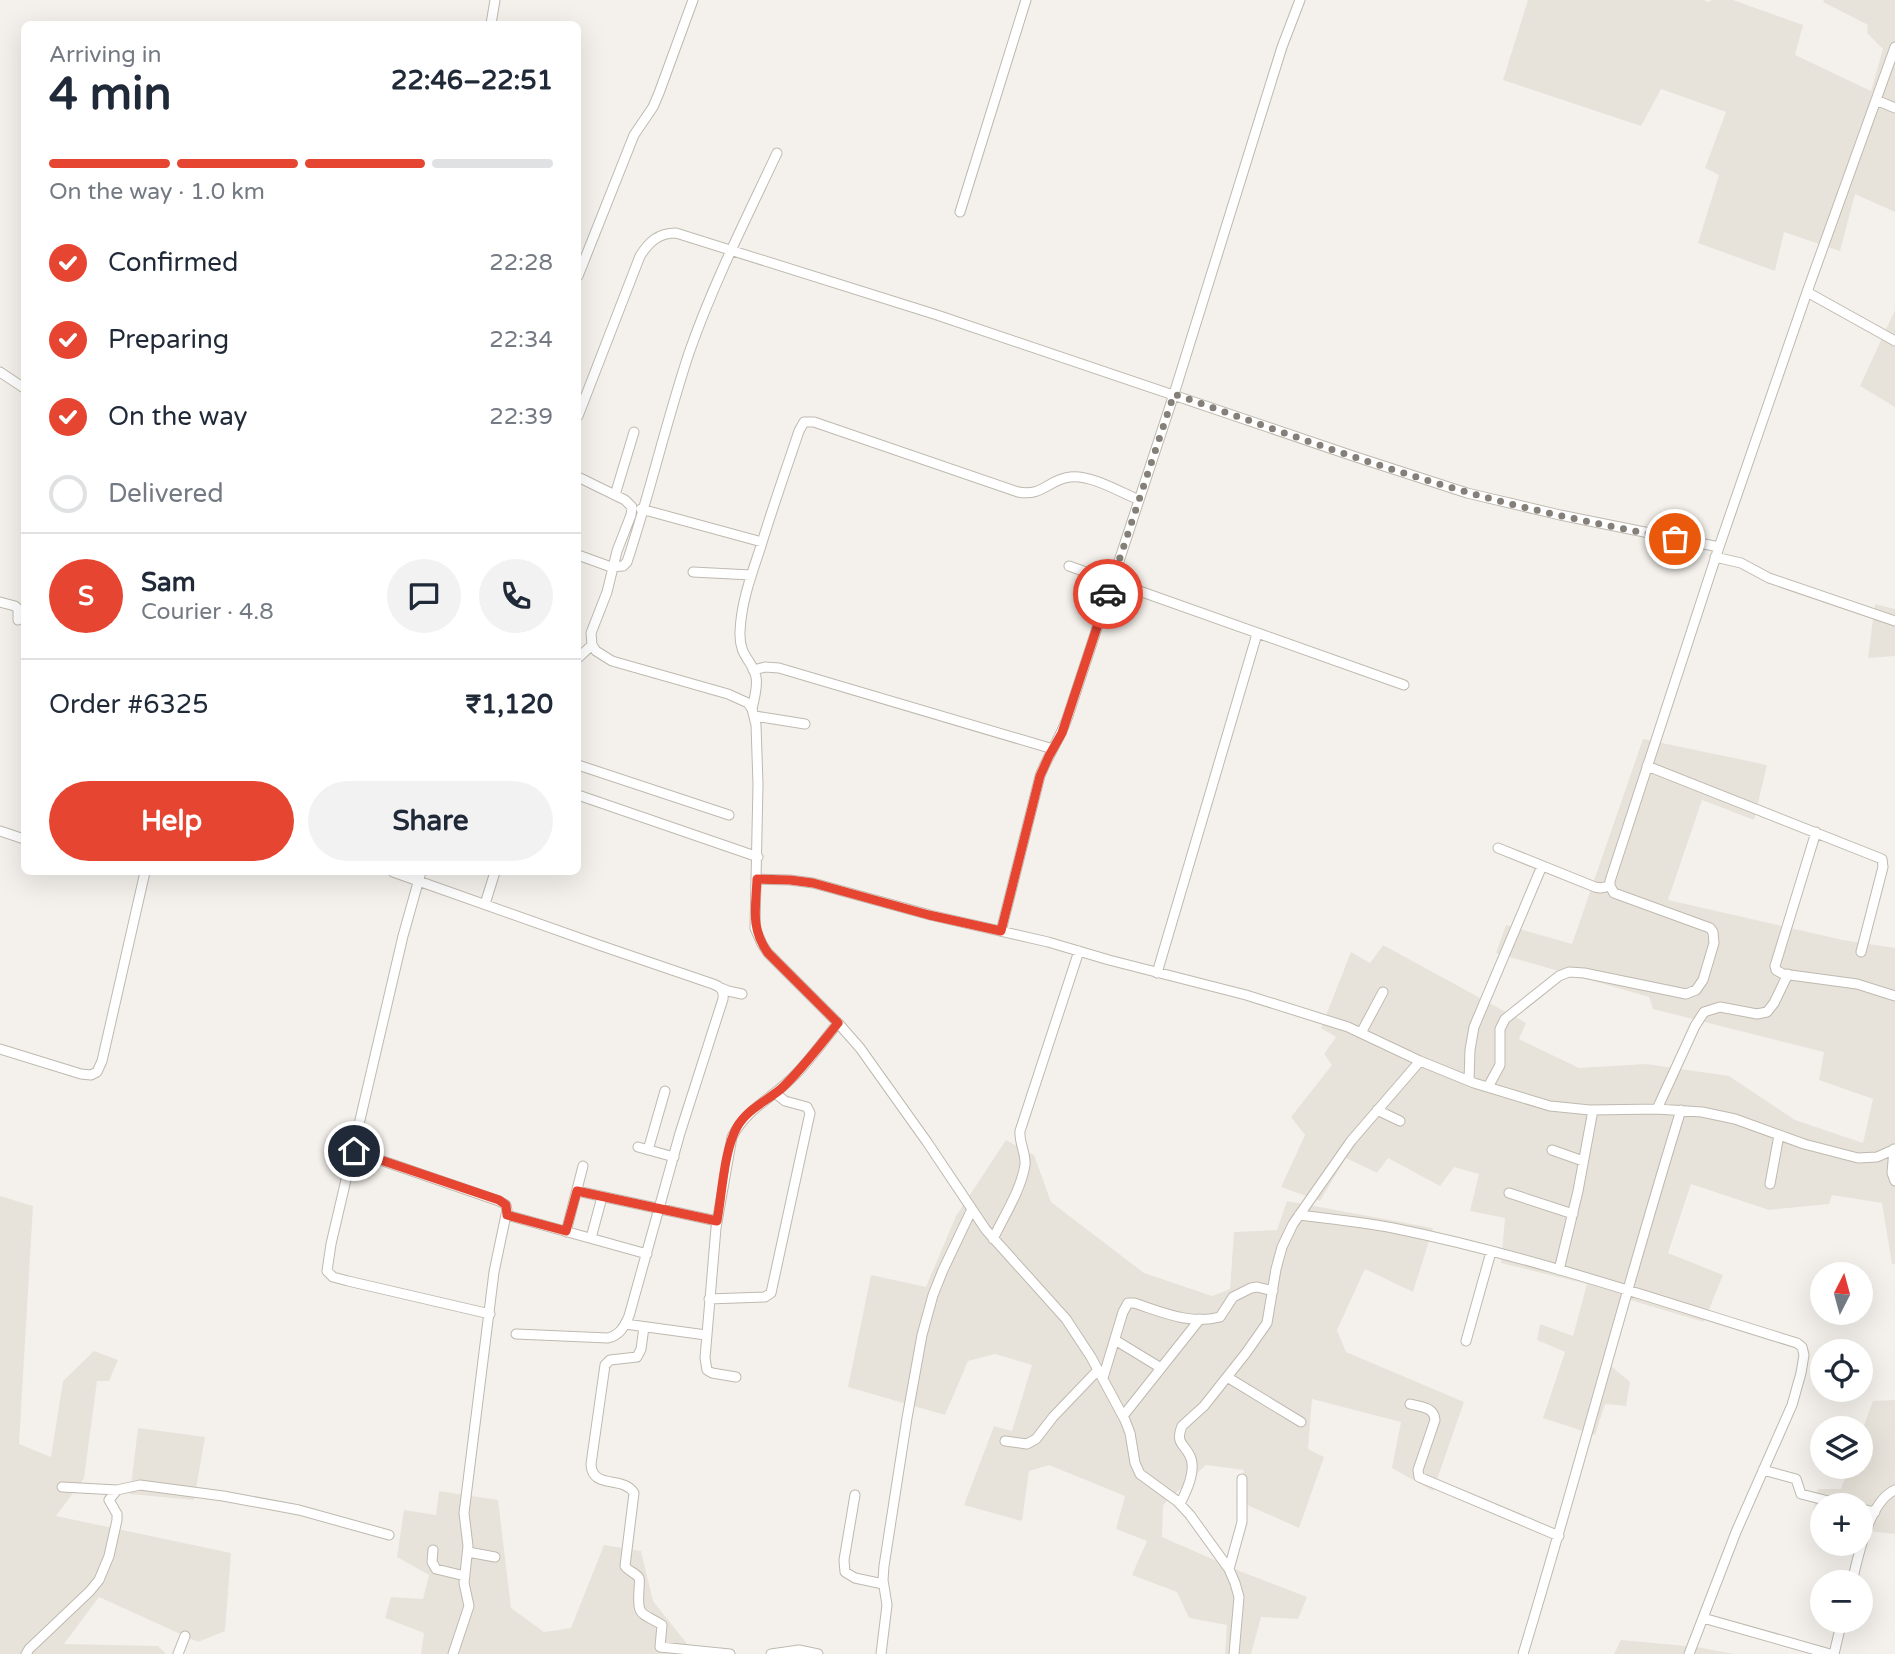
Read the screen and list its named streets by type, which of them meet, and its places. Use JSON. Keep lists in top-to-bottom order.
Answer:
{
  "north": "top",
  "page": {
    "heading": ["4 min", "Arriving in", "22:46–22:51"],
    "panel": [
      "Sam",
      "Courier · 4.8",
      "Order #6325",
      "₹1,120"
    ],
    "bar": "On the way · 1.0 km",
    "list": [
      ["Confirmed", "22:28"],
      ["Preparing", "22:34"],
      ["On the way", "22:39"],
      "Delivered"
    ],
    "round": "S",
    "buttons": ["Help", "Share"],
    "map_buttons": ["+", "−"]
  }
}
